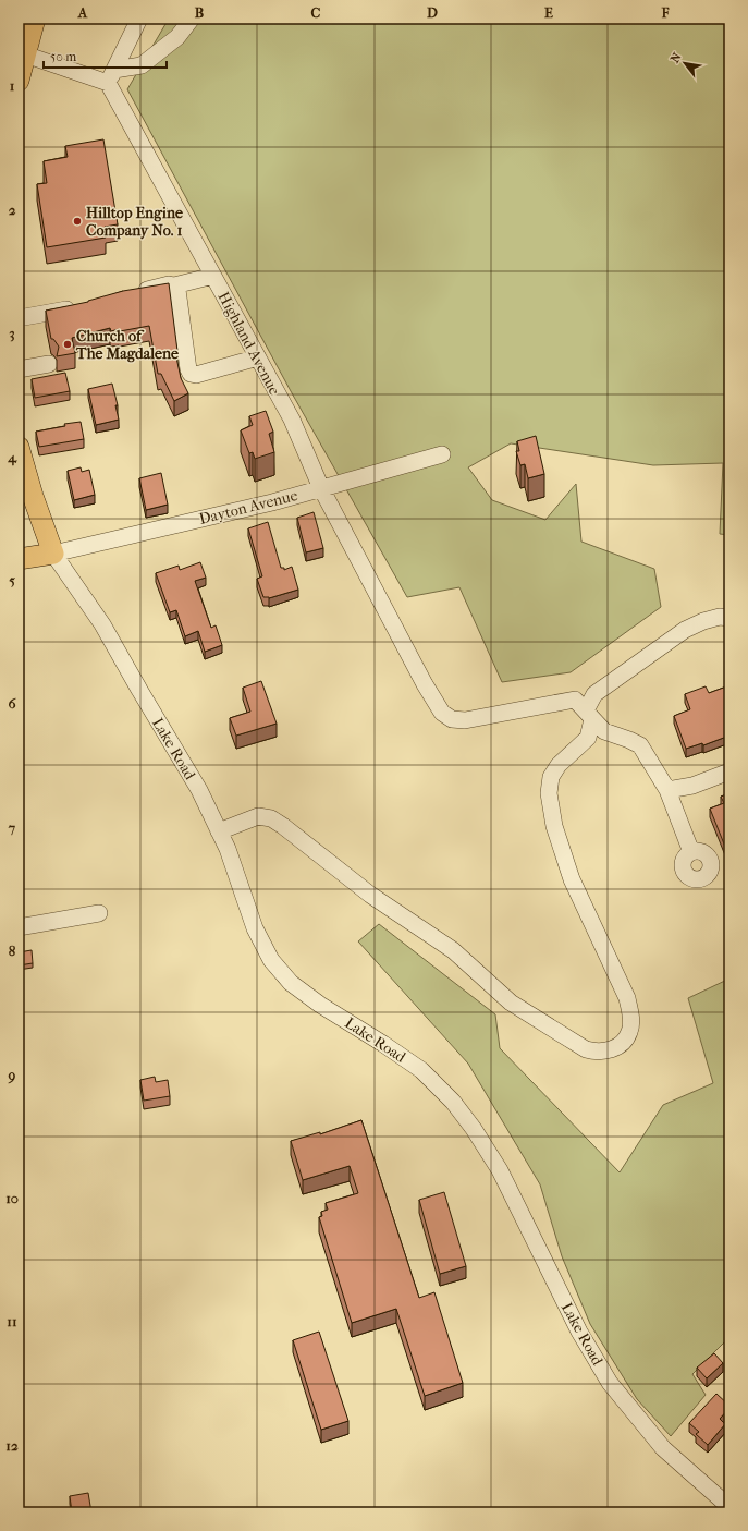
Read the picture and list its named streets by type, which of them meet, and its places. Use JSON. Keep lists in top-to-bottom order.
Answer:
{
  "streets": {
    "street": ["Highland Avenue", "Dayton Avenue", "Lake Road"]
  },
  "crossings": [
    ["Highland Avenue", "Dayton Avenue"],
    ["Dayton Avenue", "Lake Road"]
  ],
  "places": ["Hilltop Engine Company No. 1", "Church of The Magdalene"],
  "scale_bar": "50 m",
  "north": "top left",
  "grid": {
    "columns": [
      "A",
      "B",
      "C",
      "D",
      "E",
      "F"
    ],
    "rows": [
      "1",
      "2",
      "3",
      "4",
      "5",
      "6",
      "7",
      "8",
      "9",
      "10",
      "11",
      "12"
    ]
  }
}
